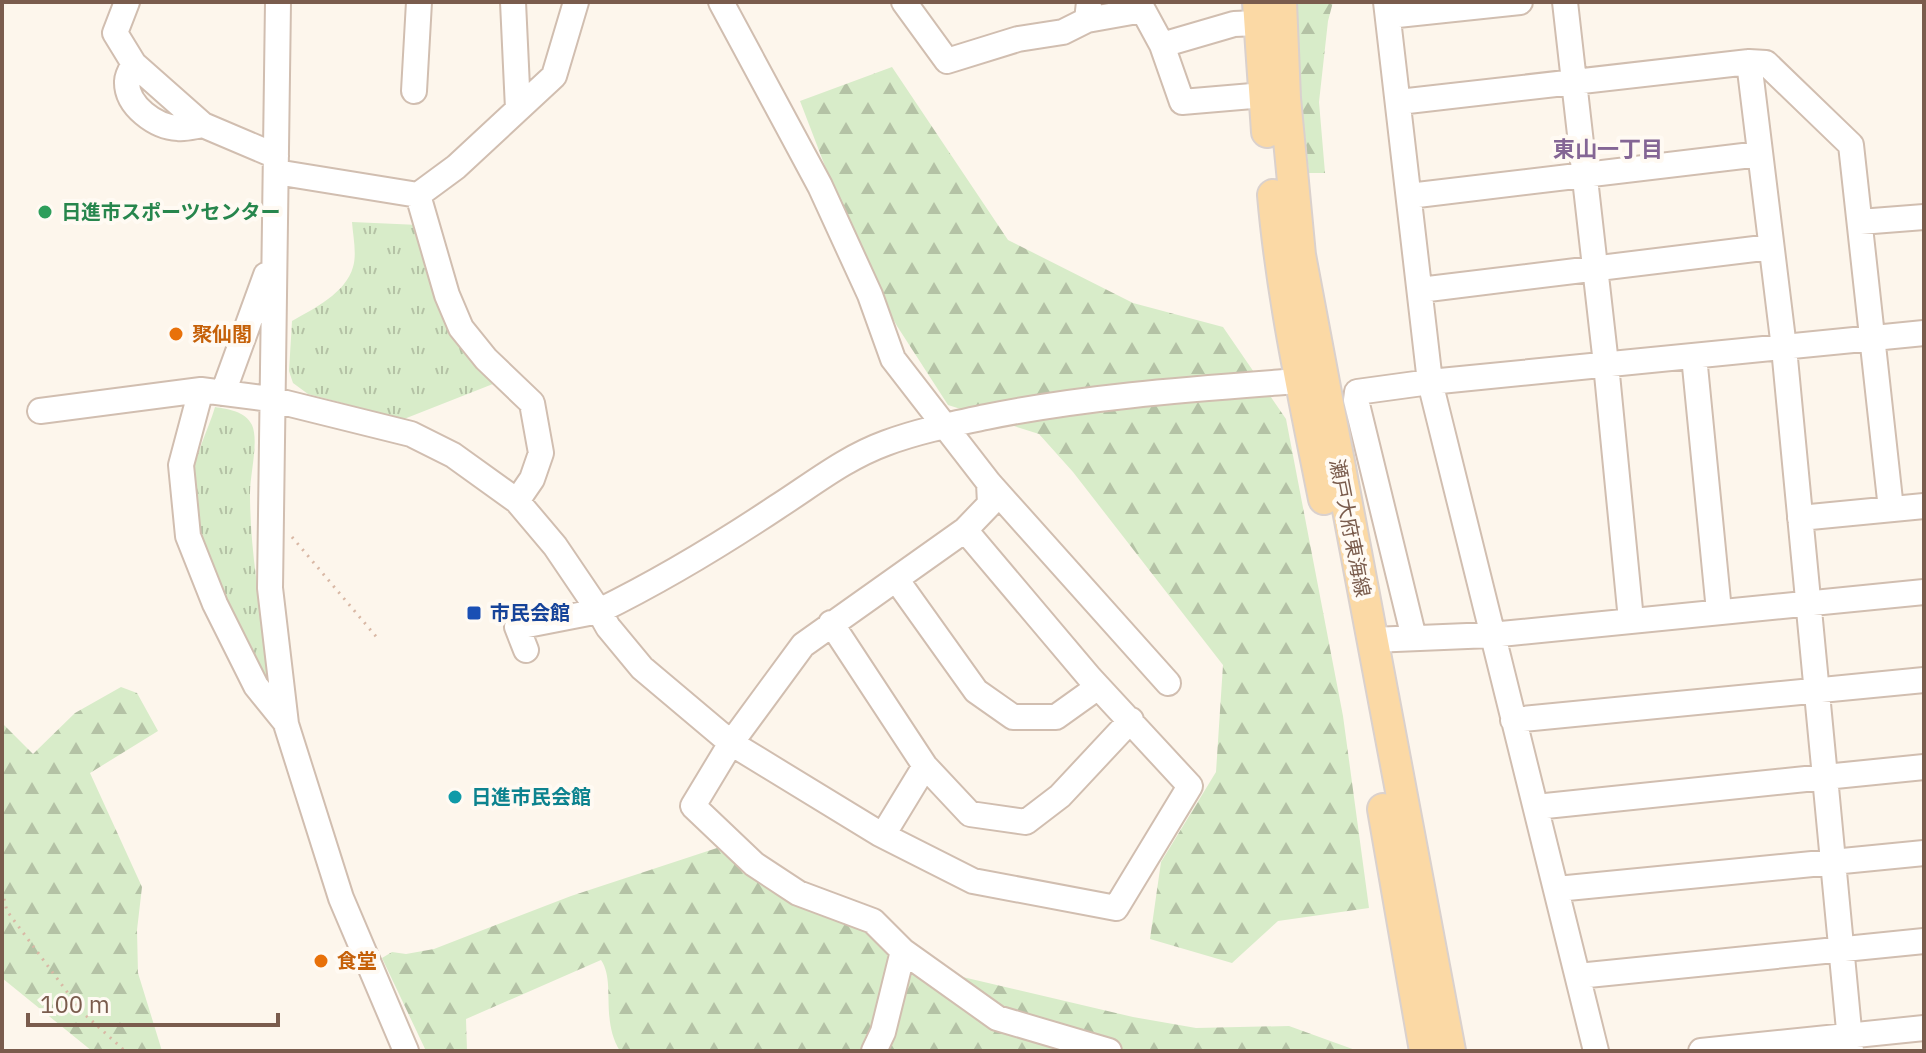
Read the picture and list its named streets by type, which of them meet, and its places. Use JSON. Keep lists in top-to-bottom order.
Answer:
{
  "streets": {
    "main road": ["瀬戸大府東海線"]
  },
  "districts": ["東山一丁目"],
  "places": {
    "other": [
      "日進市スポーツセンター",
      "聚仙閣",
      "日進市民会館",
      "食堂"
    ],
    "transit": ["市民会館"]
  },
  "scale_bar": "100 m"
}
